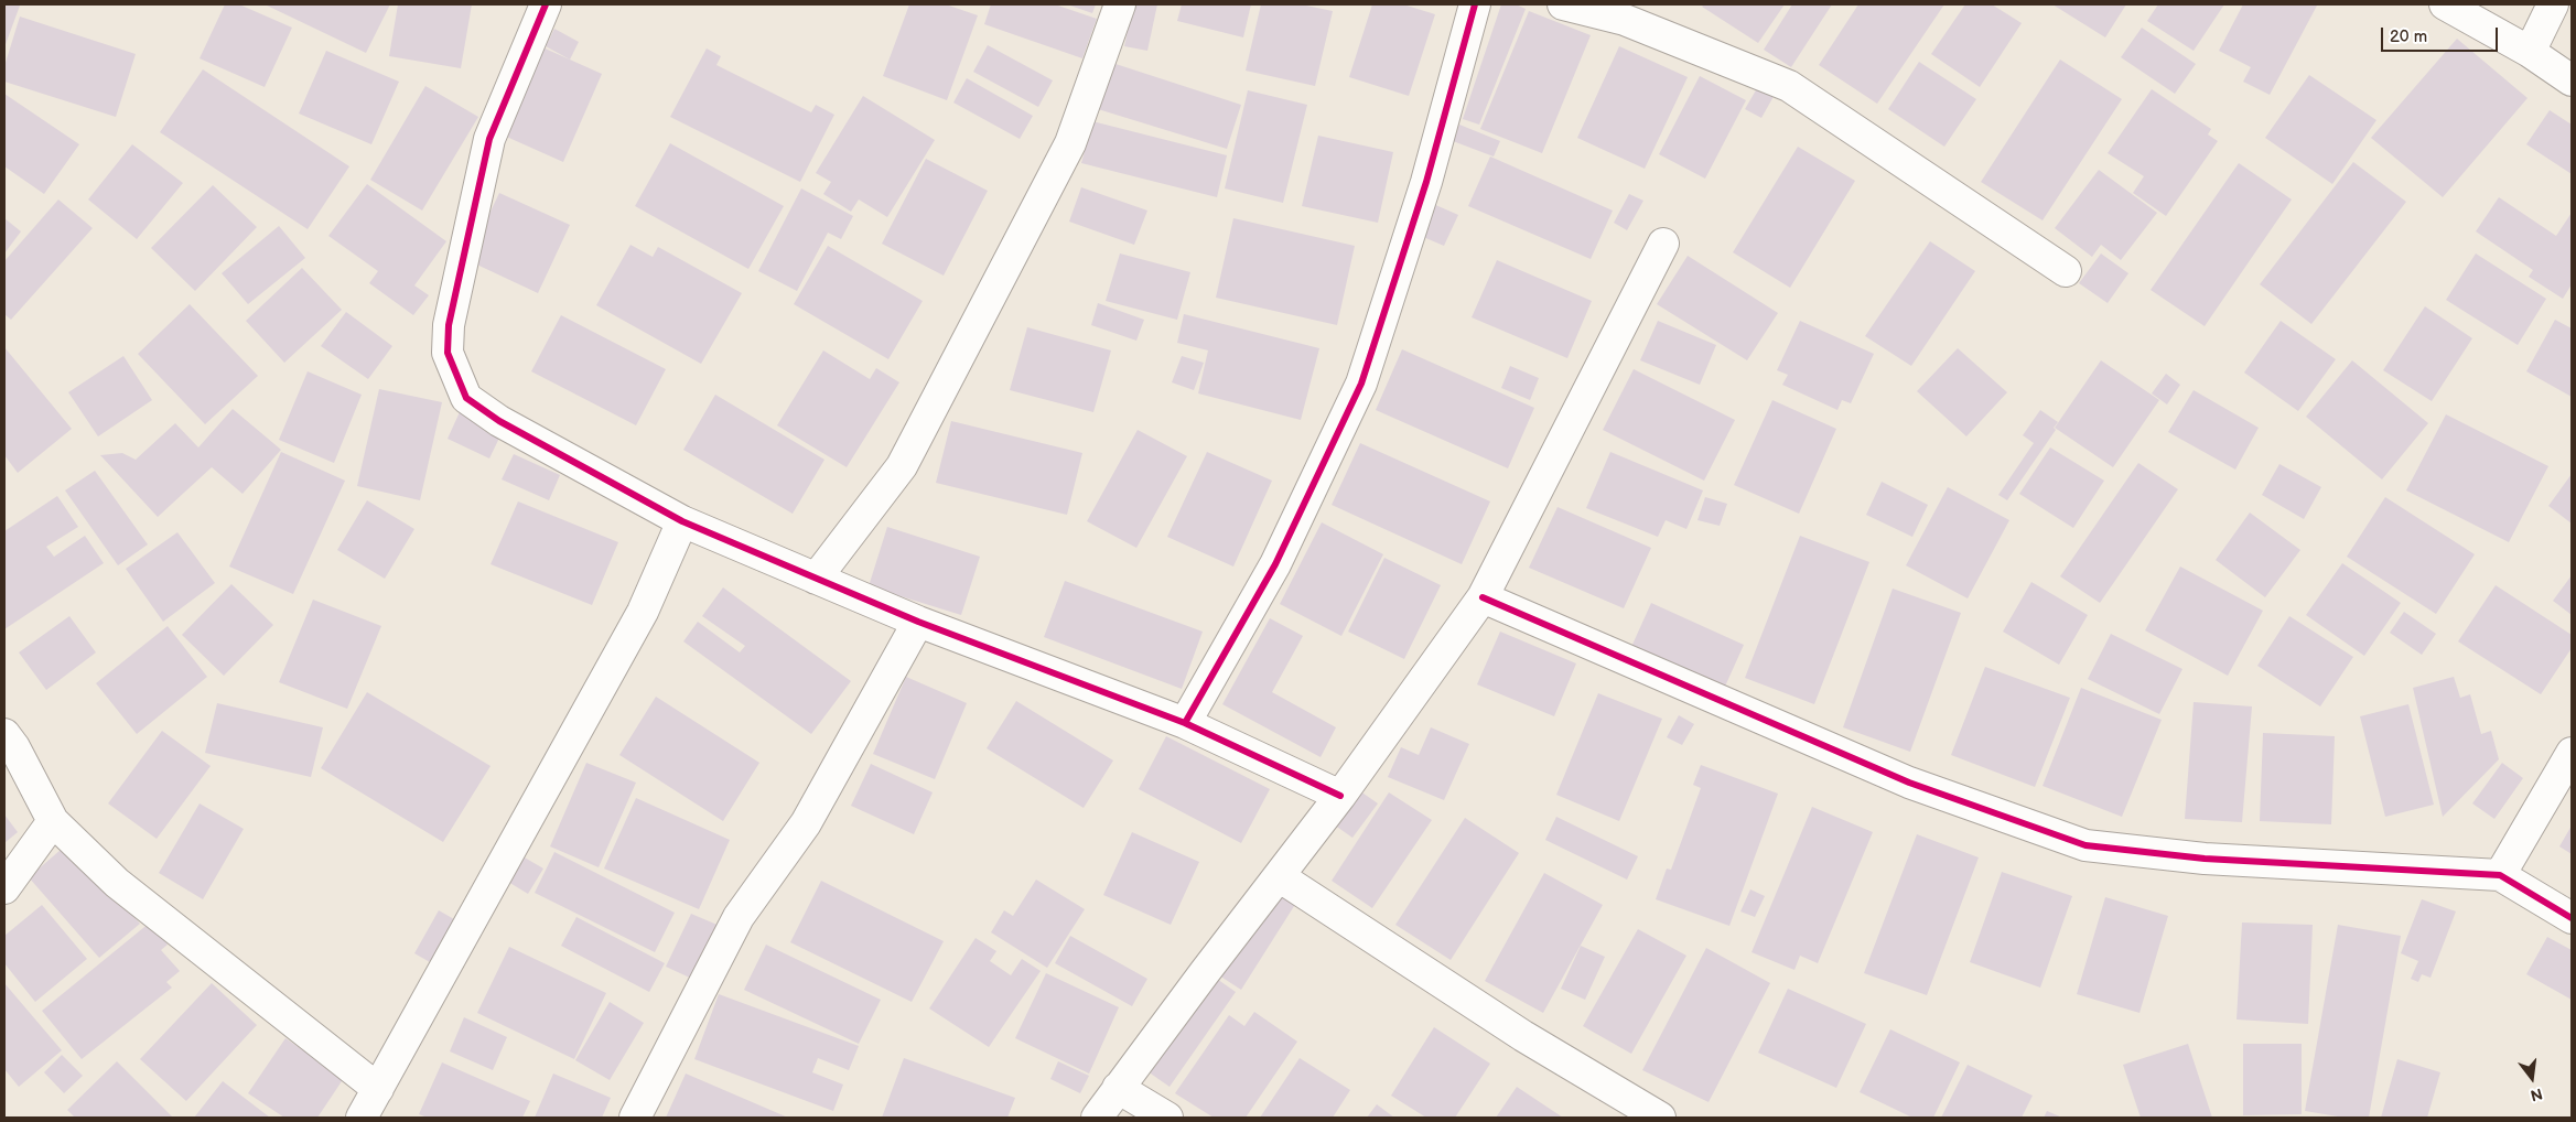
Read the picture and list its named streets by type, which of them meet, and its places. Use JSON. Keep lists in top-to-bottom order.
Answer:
{
  "scale_bar": "20 m",
  "north": "bottom"
}
